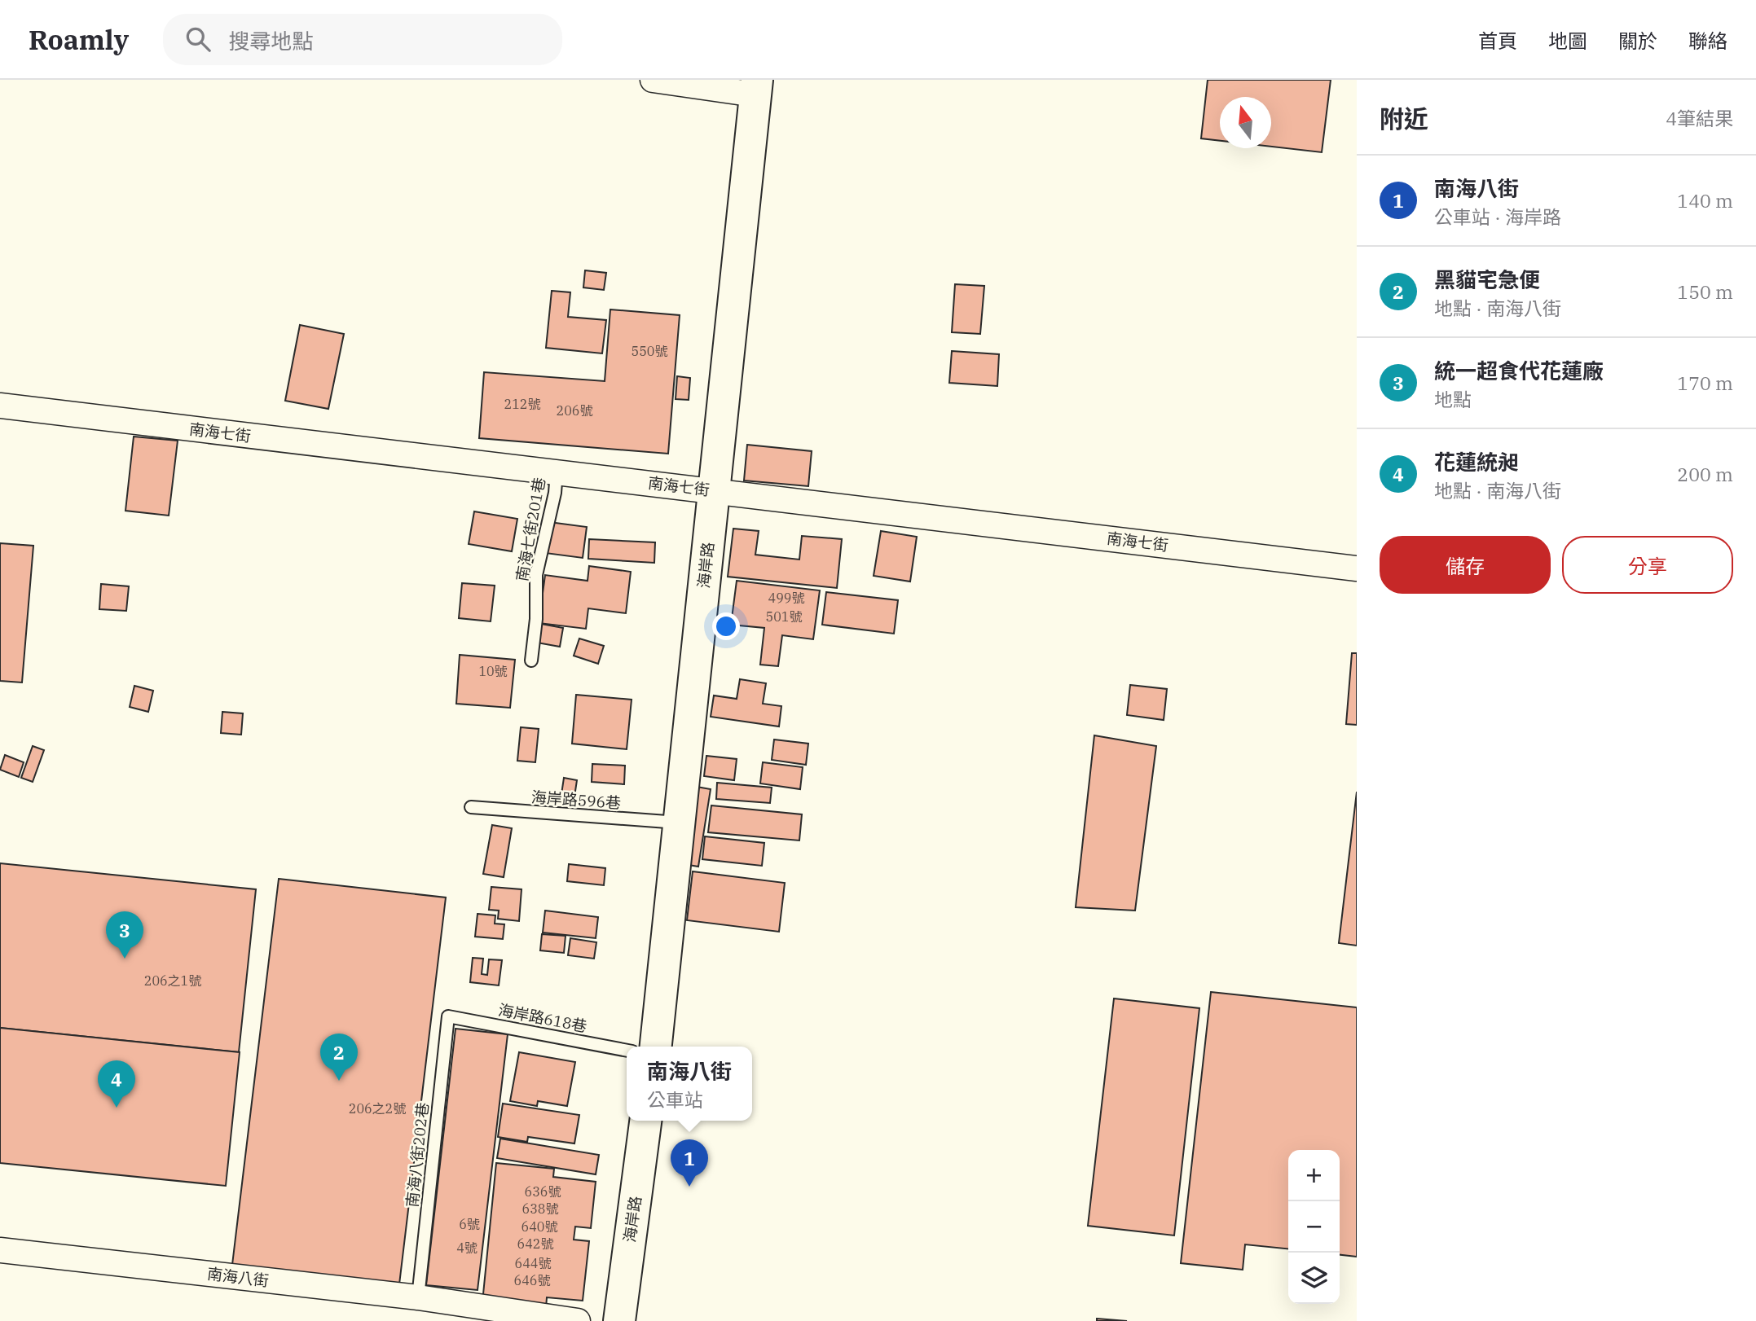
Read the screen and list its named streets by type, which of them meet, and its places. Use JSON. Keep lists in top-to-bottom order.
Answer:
{
  "streets": {
    "main road": ["海岸路"],
    "street": ["南海七街", "南海八街"],
    "lane": [
      "南海七街201巷",
      "海岸路596巷",
      "海岸路618巷",
      "南海八街202巷"
    ]
  },
  "crossings": [
    ["南海七街", "南海七街201巷"],
    ["南海七街", "海岸路"],
    ["海岸路", "海岸路596巷"],
    ["海岸路618巷", "南海八街202巷"],
    ["南海八街202巷", "南海八街"]
  ],
  "house_numbers": [
    "550號",
    "212號",
    "206號",
    "499號",
    "501號",
    "10號",
    "206之1號",
    "206之2號",
    "636號",
    "638號",
    "6號",
    "640號",
    "642號",
    "4號",
    "644號",
    "646號"
  ],
  "north": "top",
  "page": {
    "header": "Roamly",
    "search": "搜尋地點",
    "nav": [
      "首頁",
      "地圖",
      "關於",
      "聯絡"
    ],
    "heading": ["附近", "4筆結果"],
    "list": [
      {
        "mark": "1",
        "name": "南海八街",
        "note": "公車站 · 海岸路",
        "value": "140 m"
      },
      {
        "mark": "2",
        "name": "黑貓宅急便",
        "note": "地點 · 南海八街",
        "value": "150 m"
      },
      {
        "mark": "3",
        "name": "統一超食代花蓮廠",
        "note": "地點",
        "value": "170 m"
      },
      {
        "mark": "4",
        "name": "花蓮統昶",
        "note": "地點 · 南海八街",
        "value": "200 m"
      }
    ],
    "buttons": ["儲存", "分享"],
    "pins": [
      "3",
      "2",
      "4",
      "1"
    ],
    "popup": ["南海八街", "公車站"],
    "map_buttons": ["+", "−"]
  }
}
